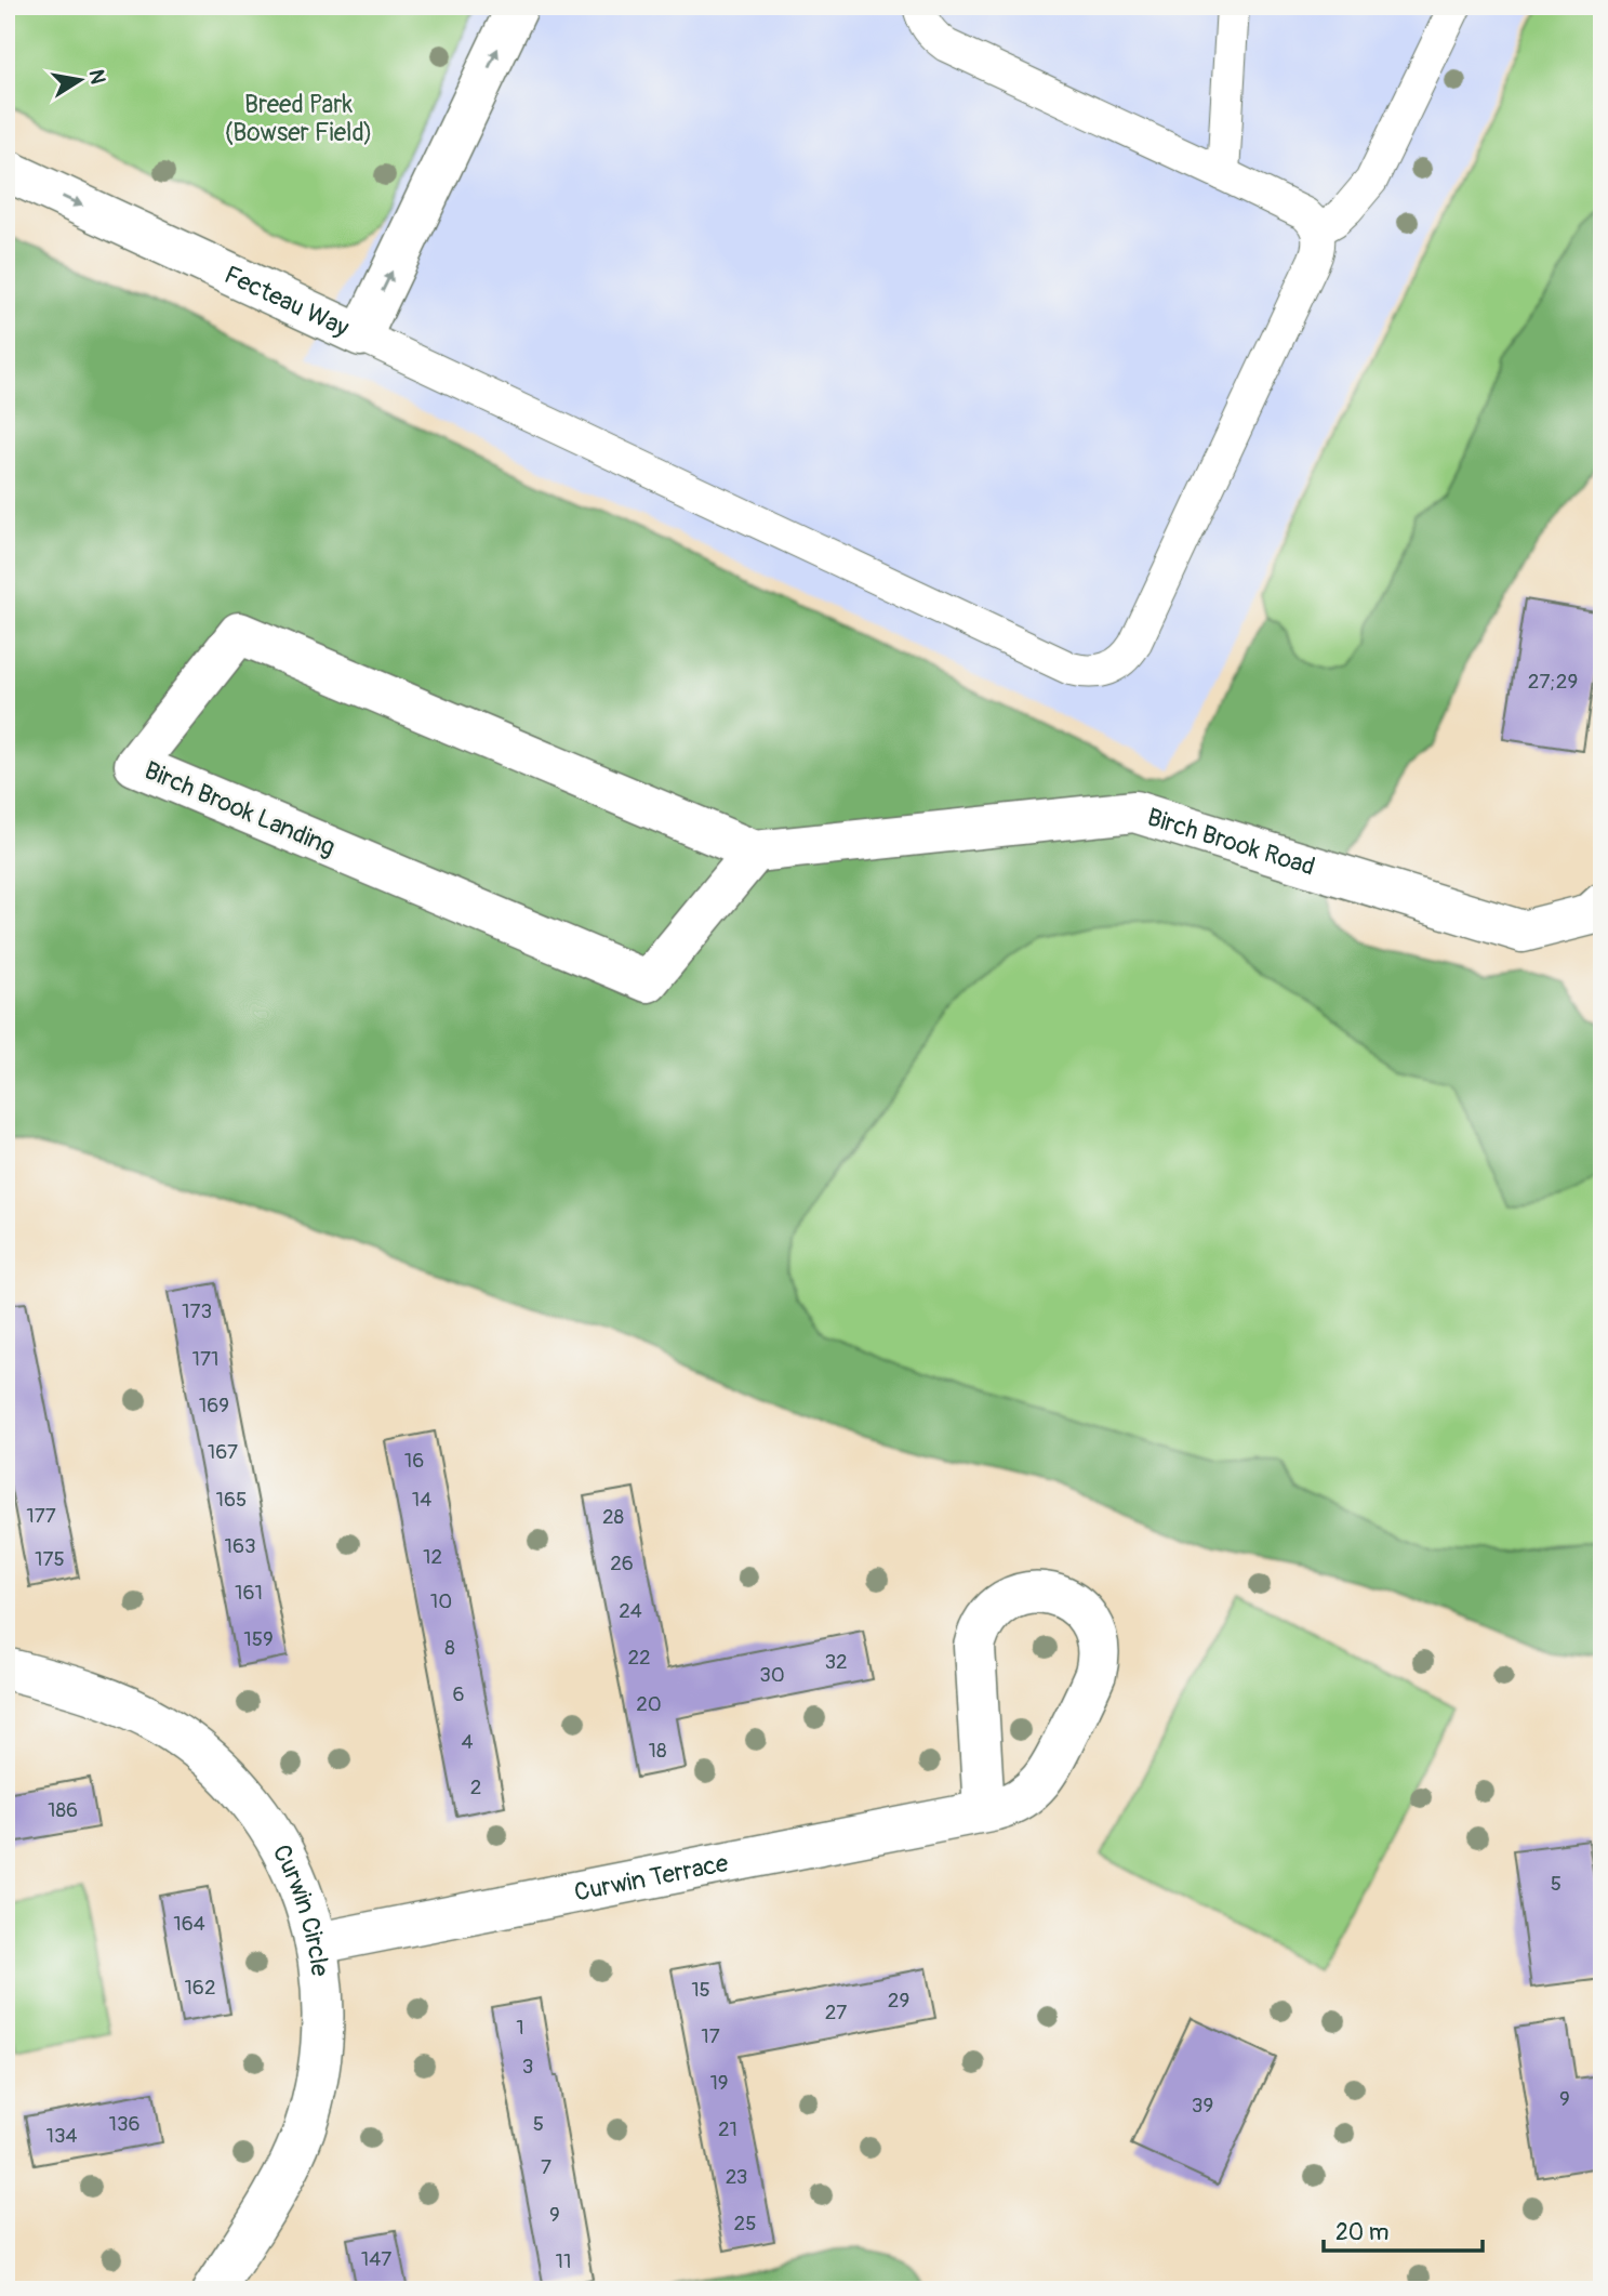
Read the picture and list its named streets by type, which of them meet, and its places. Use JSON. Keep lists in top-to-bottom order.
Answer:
{
  "streets": {
    "street": [
      "Fecteau Way",
      "Birch Brook Landing",
      "Birch Brook Road",
      "Curwin Terrace",
      "Curwin Circle"
    ]
  },
  "crossings": [
    ["Birch Brook Landing", "Birch Brook Road"],
    ["Curwin Terrace", "Curwin Circle"]
  ],
  "parks": ["Breed Park (Bowser Field)"],
  "house_numbers": [
    "27;29",
    "173",
    "171",
    "169",
    "167",
    "16",
    "165",
    "14",
    "177",
    "28",
    "163",
    "12",
    "175",
    "26",
    "161",
    "10",
    "24",
    "159",
    "8",
    "22",
    "32",
    "30",
    "6",
    "20",
    "4",
    "18",
    "2",
    "186",
    "5",
    "164",
    "162",
    "15",
    "29",
    "27",
    "1",
    "17",
    "3",
    "19",
    "9",
    "39",
    "136",
    "5",
    "21",
    "134",
    "7",
    "23",
    "9",
    "25",
    "147",
    "11"
  ],
  "scale_bar": "20 m",
  "north": "right"
}
